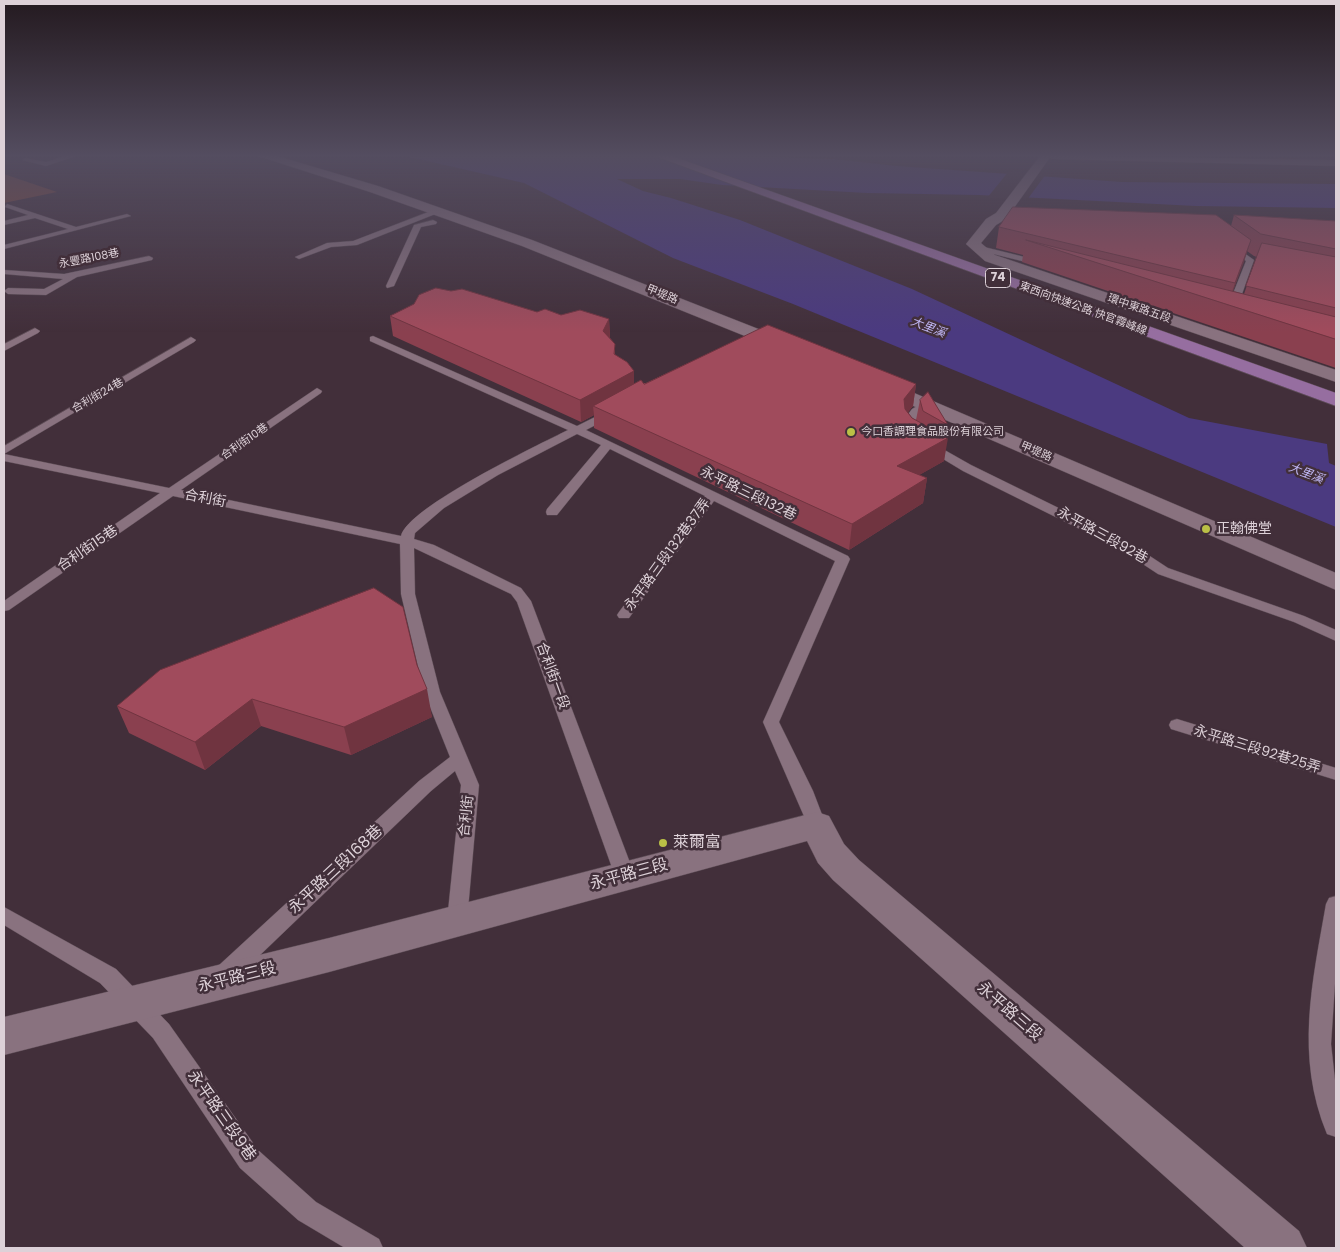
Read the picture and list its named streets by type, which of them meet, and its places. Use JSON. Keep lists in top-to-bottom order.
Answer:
{
  "streets": {
    "highway": ["74", "東西向快速公路 快官霧峰線"],
    "street": ["甲堤路", "環中東路五段", "永平路三段"],
    "lane": [
      "永豐路108巷",
      "合利街24巷",
      "合利街10巷",
      "永平路三段132巷",
      "合利街",
      "永平路三段92巷",
      "合利街15巷",
      "永平路三段132巷37弄",
      "合利街一段",
      "永平路三段92巷25弄",
      "永平路三段168巷",
      "永平路三段9巷"
    ]
  },
  "crossings": [
    ["甲堤路", "永平路三段92巷"],
    ["合利街10巷", "合利街"],
    ["合利街10巷", "合利街15巷"],
    ["永平路三段132巷", "永平路三段132巷37弄"],
    ["永平路三段132巷", "永平路三段"],
    ["合利街", "合利街15巷"],
    ["合利街", "合利街一段"],
    ["合利街", "永平路三段168巷"],
    ["合利街", "永平路三段"],
    ["合利街一段", "永平路三段"],
    ["永平路三段168巷", "永平路三段"],
    ["永平路三段", "永平路三段9巷"]
  ],
  "water": ["大里溪"],
  "places": ["今口香調理食品股份有限公司", "正翰佛堂", "萊爾富"]
}
